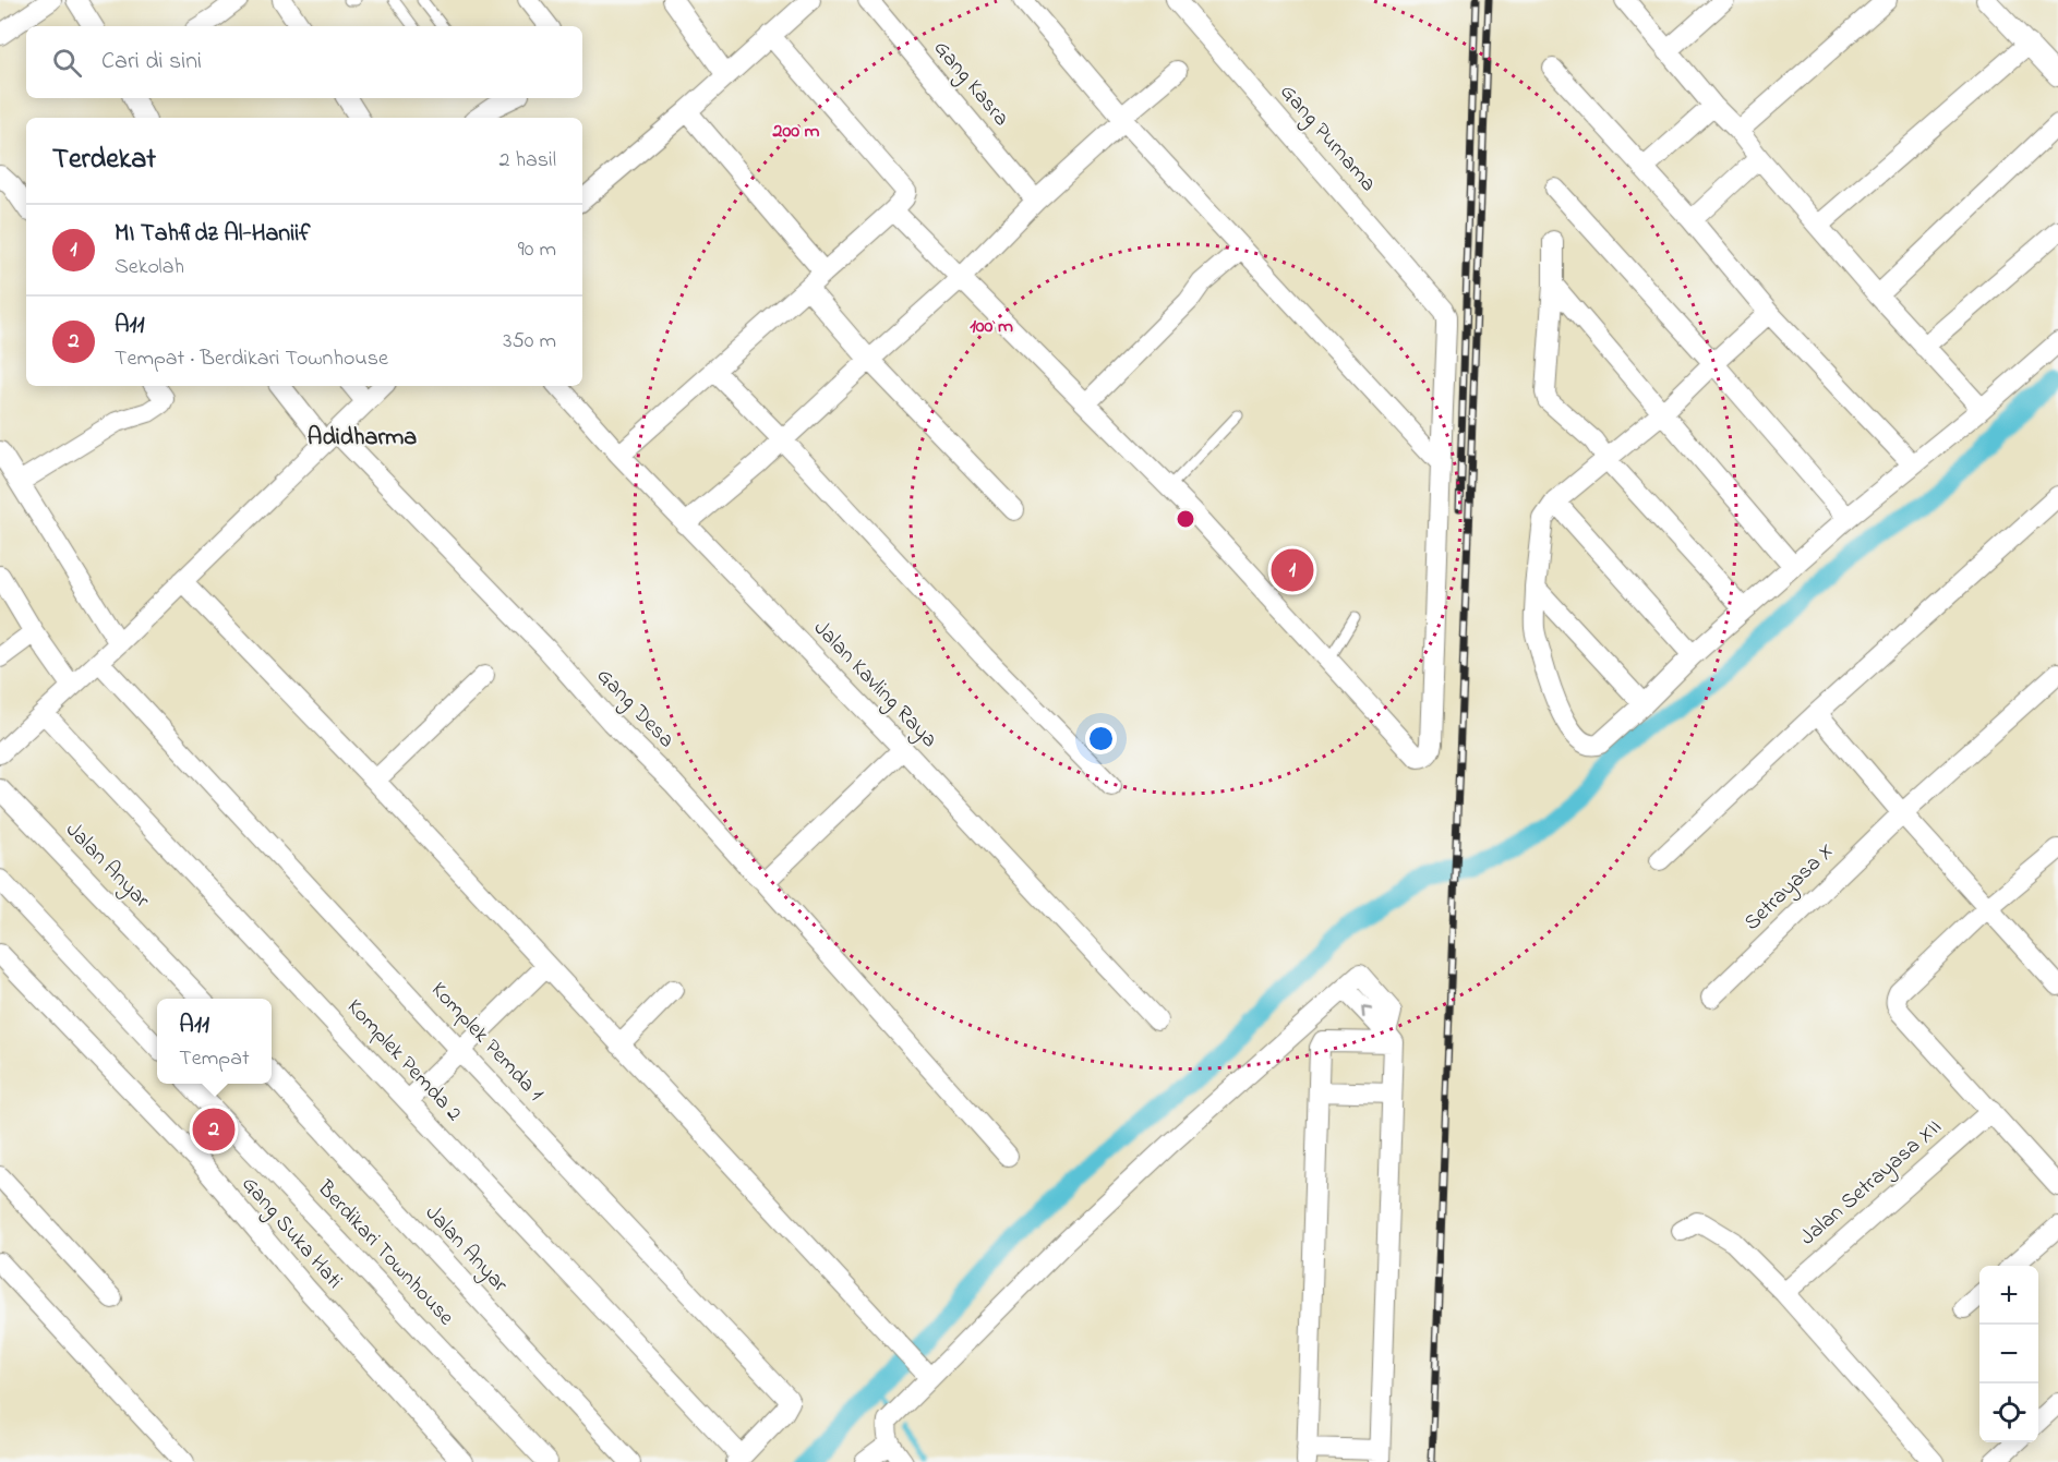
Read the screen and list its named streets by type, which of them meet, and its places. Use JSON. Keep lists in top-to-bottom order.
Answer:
{
  "streets": {
    "street": [
      "Gang Kasra",
      "Gang Purnama",
      "Jalan Kavling Raya",
      "Gang Desa",
      "Jalan Anyar",
      "Setrayasa X",
      "Komplek Pemda 1",
      "Komplek Pemda 2",
      "Jalan Setrayasa XII",
      "Gang Suka Hati",
      "Berdikari Townhouse"
    ]
  },
  "crossings": [
    ["Komplek Pemda 1", "Komplek Pemda 2"]
  ],
  "districts": ["Adidharma"],
  "page": {
    "search": "Cari di sini",
    "heading": ["Terdekat", "2 hasil"],
    "list": [
      {
        "mark": "1",
        "name": "MI Tahfidz Al-Haniif",
        "note": "Sekolah",
        "value": "90 m"
      },
      {
        "mark": "2",
        "name": "A11",
        "note": "Tempat · Berdikari Townhouse",
        "value": "350 m"
      }
    ],
    "pins": ["1", "2"],
    "popup": ["A11", "Tempat"],
    "map_buttons": ["+", "−"]
  },
  "rings": ["200 m", "100 m"]
}
